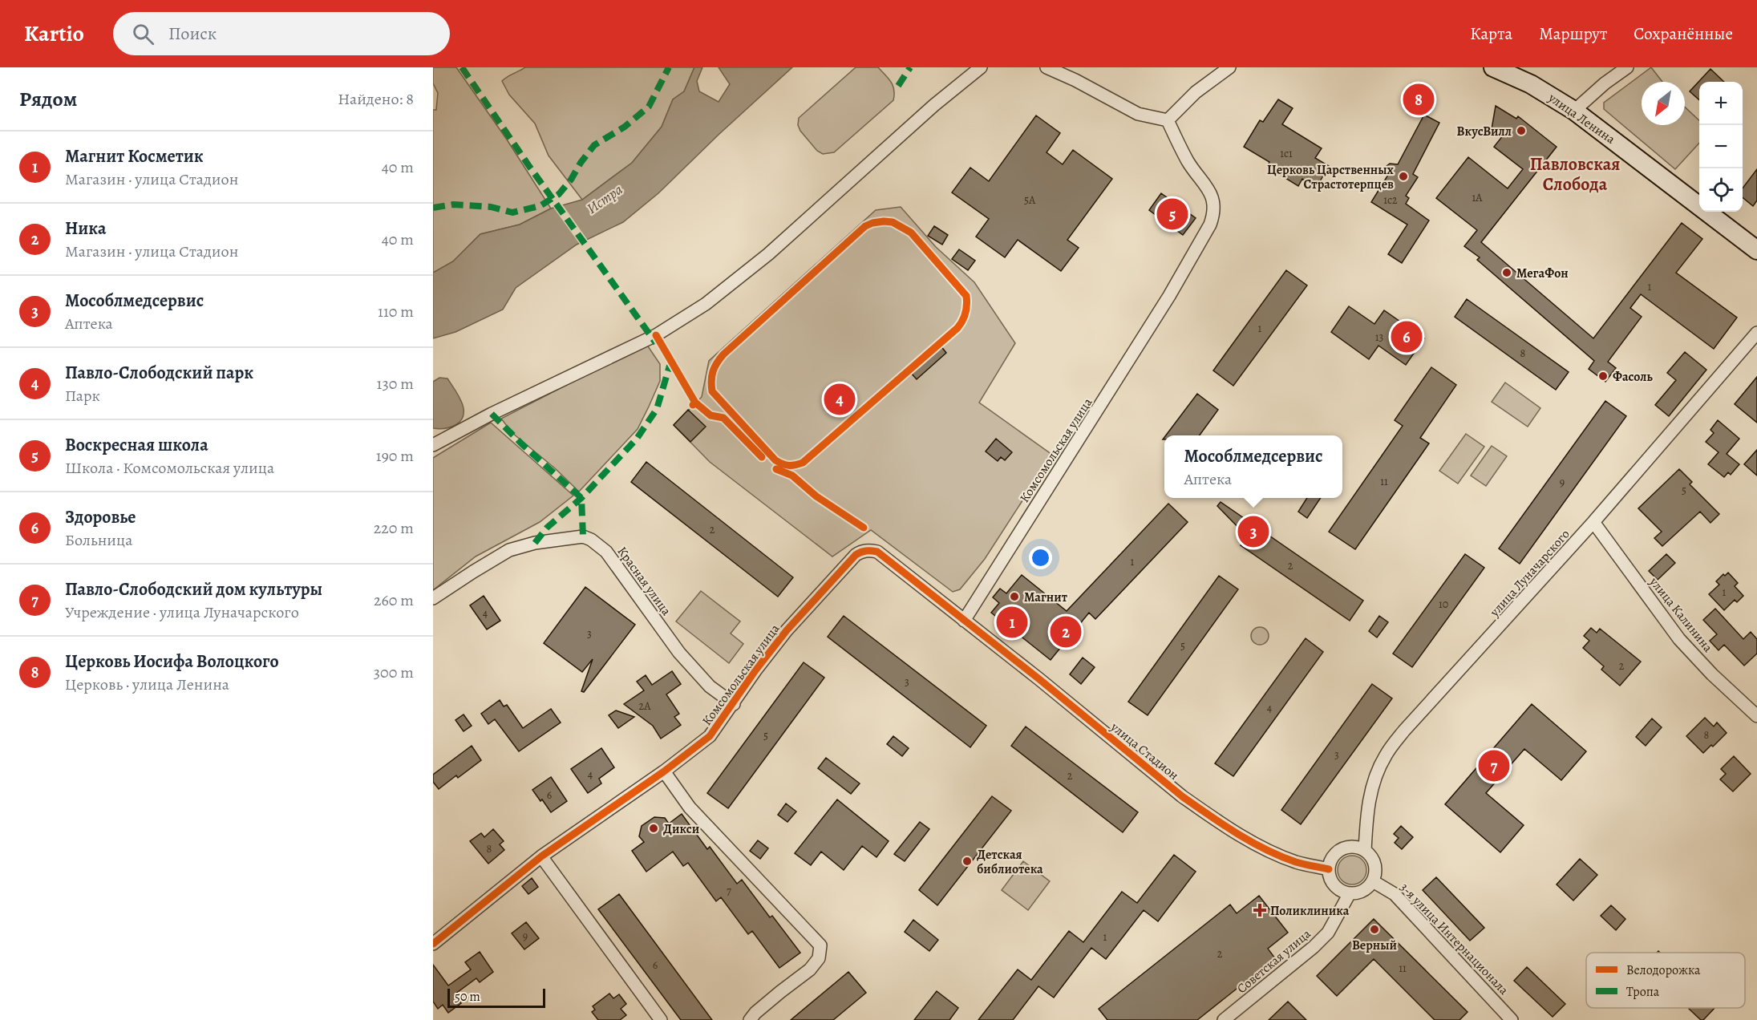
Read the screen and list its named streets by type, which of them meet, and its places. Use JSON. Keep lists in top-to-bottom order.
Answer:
{
  "streets": {
    "main road": ["улица Ленина"],
    "street": [
      "Комсомольская улица",
      "улица Луначарского",
      "Красная улица",
      "улица Калинина",
      "улица Стадион",
      "3-я улица Интернационала",
      "Советская улица"
    ]
  },
  "crossings": [
    ["Комсомольская улица", "Красная улица"],
    ["Комсомольская улица", "улица Стадион"],
    ["улица Луначарского", "улица Калинина"],
    ["улица Луначарского", "улица Стадион"],
    ["улица Луначарского", "3-я улица Интернационала"],
    ["улица Луначарского", "Советская улица"],
    ["улица Стадион", "3-я улица Интернационала"],
    ["улица Стадион", "Советская улица"],
    ["3-я улица Интернационала", "Советская улица"]
  ],
  "districts": ["Павловская Слобода"],
  "water": ["Истра"],
  "places": {
    "other": [
      "ВкусВилл",
      "Церковь Царственных Страстотерпцев",
      "МегаФон",
      "Фасоль",
      "Магнит",
      "Дикси",
      "Детская библиотека",
      "Верный"
    ],
    "health": ["Поликлиника"]
  },
  "house_numbers": [
    "1с1",
    "1А",
    "5А",
    "1с2",
    "1",
    "1",
    "13",
    "8",
    "11",
    "9",
    "5",
    "2",
    "1",
    "2",
    "1",
    "10",
    "4",
    "3",
    "5",
    "2",
    "3",
    "2А",
    "4",
    "8",
    "5",
    "3",
    "4",
    "2",
    "6",
    "8",
    "7",
    "9",
    "1",
    "2",
    "6",
    "11"
  ],
  "legend": ["Велодорожка", "Тропа"],
  "scale_bar": "50 m",
  "north": "bottom left",
  "page": {
    "header": "Kartio",
    "search": "Поиск",
    "nav": ["Карта", "Маршрут", "Сохранённые"],
    "heading": ["Рядом", "Найдено: 8"],
    "map_buttons": ["+", "−"],
    "pins": [
      "8",
      "5",
      "6",
      "4",
      "3",
      "1",
      "2",
      "7"
    ],
    "list": [
      {
        "mark": "1",
        "name": "Магнит Косметик",
        "note": "Магазин · улица Стадион",
        "value": "40 m"
      },
      {
        "mark": "2",
        "name": "Ника",
        "note": "Магазин · улица Стадион",
        "value": "40 m"
      },
      {
        "mark": "3",
        "name": "Мособлмедсервис",
        "note": "Аптека",
        "value": "110 m"
      },
      {
        "mark": "4",
        "name": "Павло-Слободский парк",
        "note": "Парк",
        "value": "130 m"
      },
      {
        "mark": "5",
        "name": "Воскресная школа",
        "note": "Школа · Комсомольская улица",
        "value": "190 m"
      },
      {
        "mark": "6",
        "name": "Здоровье",
        "note": "Больница",
        "value": "220 m"
      },
      {
        "mark": "7",
        "name": "Павло-Слободский дом культуры",
        "note": "Учреждение · улица Луначарского",
        "value": "260 m"
      },
      {
        "mark": "8",
        "name": "Церковь Иосифа Волоцкого",
        "note": "Церковь · улица Ленина",
        "value": "300 m"
      }
    ],
    "popup": ["Мособлмедсервис", "Аптека"],
    "scale": "50 m"
  }
}
